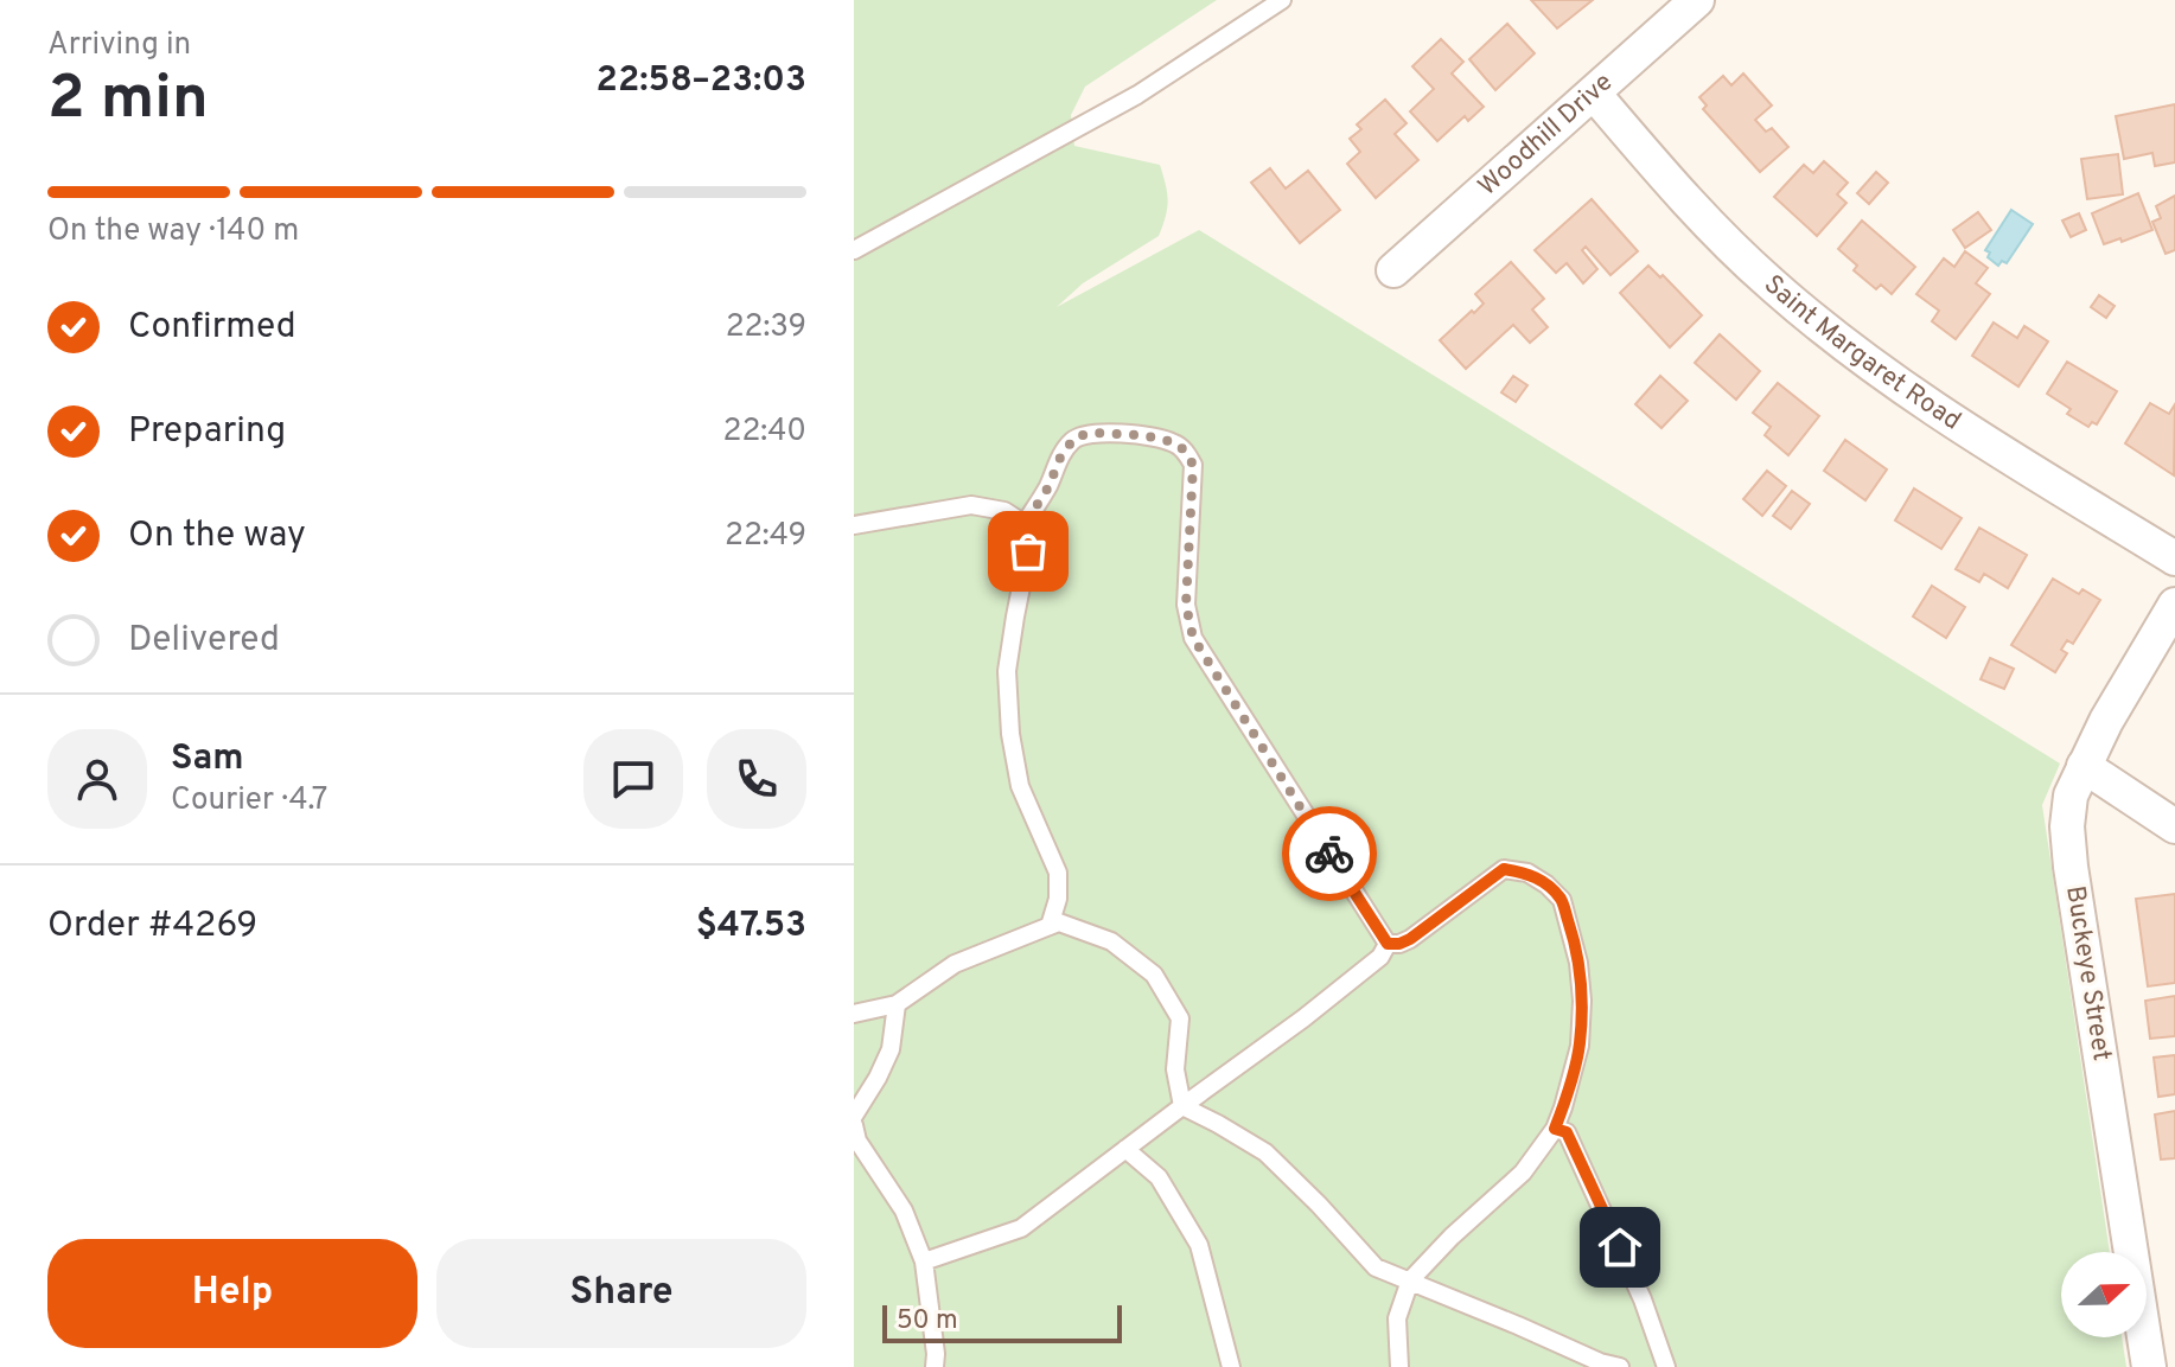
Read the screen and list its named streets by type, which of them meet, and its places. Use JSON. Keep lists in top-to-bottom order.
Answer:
{
  "streets": {
    "street": ["Woodhill Drive", "Saint Margaret Road", "Buckeye Street"]
  },
  "crossings": [
    ["Woodhill Drive", "Saint Margaret Road"]
  ],
  "scale_bar": "50 m",
  "north": "right",
  "page": {
    "heading": ["2 min", "Arriving in", "22:58–23:03"],
    "panel": [
      "Sam",
      "Courier · 4.7",
      "Order #4269",
      "$47.53"
    ],
    "bar": "On the way · 140 m",
    "list": [
      ["Confirmed", "22:39"],
      ["Preparing", "22:40"],
      ["On the way", "22:49"],
      "Delivered"
    ],
    "buttons": ["Help", "Share"],
    "scale": "50 m"
  }
}
